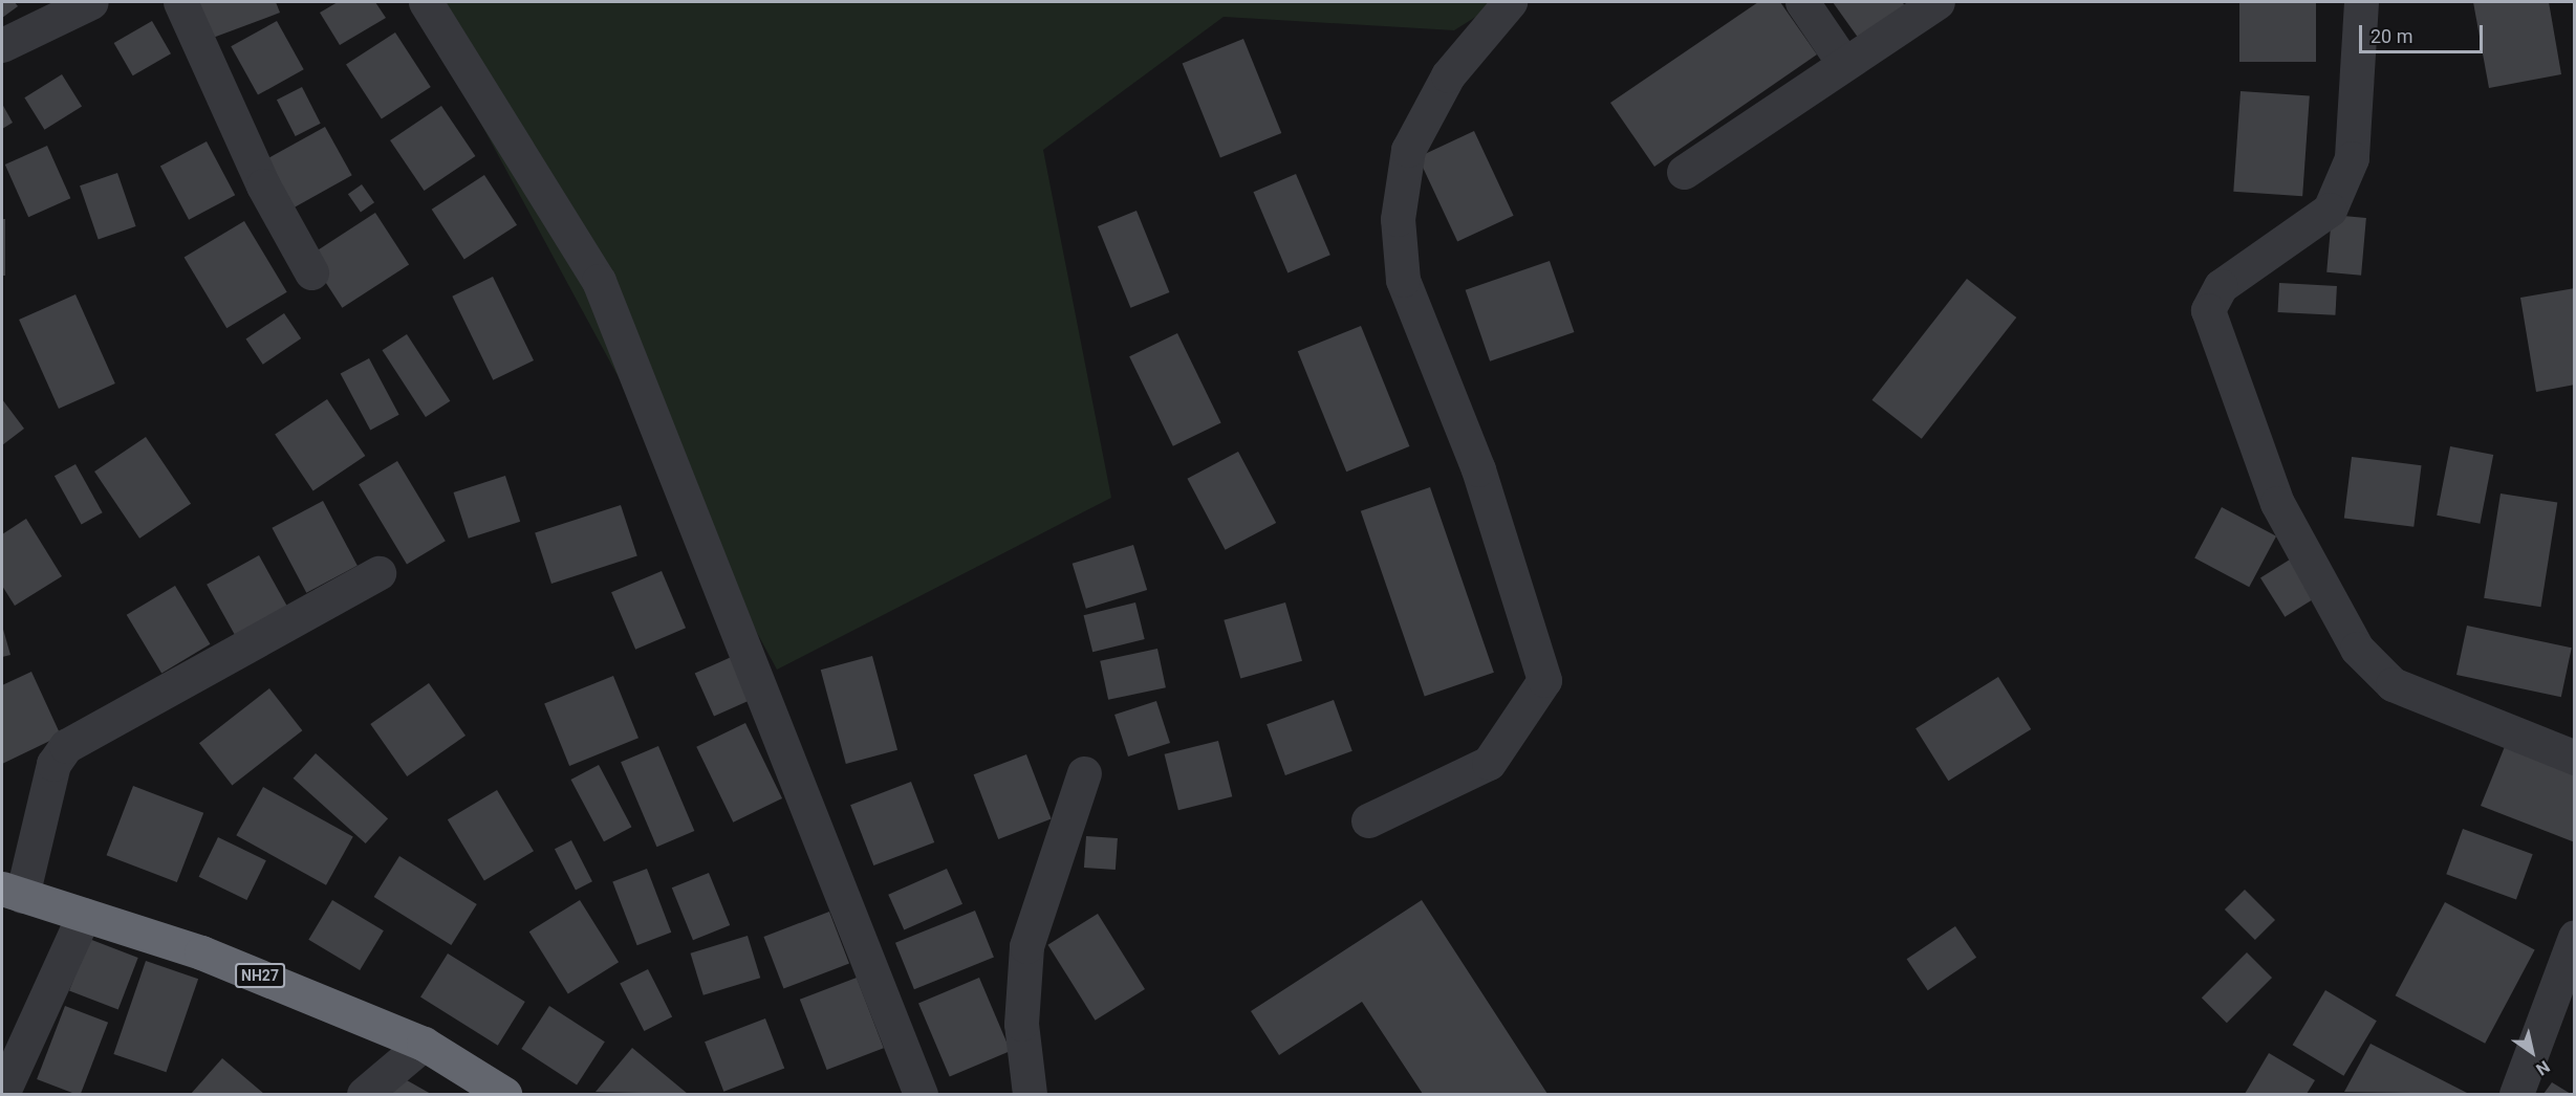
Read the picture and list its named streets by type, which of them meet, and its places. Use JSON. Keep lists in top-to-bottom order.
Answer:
{
  "streets": {
    "highway": ["NH27"]
  },
  "scale_bar": "20 m",
  "north": "bottom right"
}
